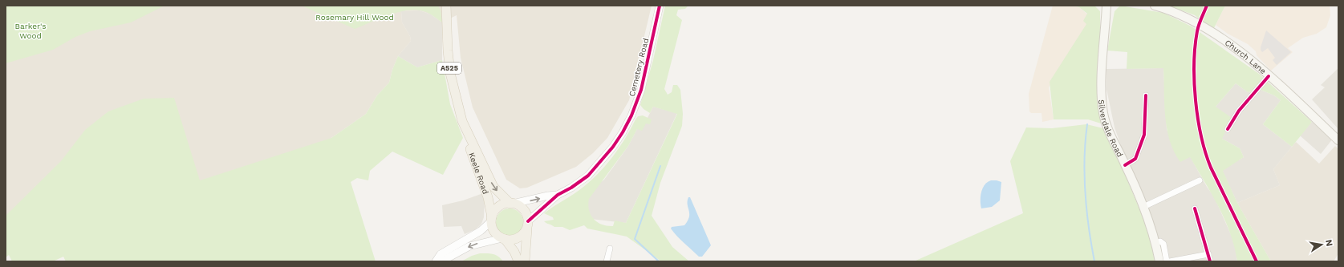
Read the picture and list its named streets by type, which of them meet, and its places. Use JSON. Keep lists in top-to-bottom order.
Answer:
{
  "streets": {
    "main road": [
      "Church Lane",
      "A525",
      "Silverdale Road",
      "Keele Road"
    ],
    "street": ["Cemetery Road"]
  },
  "crossings": [
    ["Cemetery Road", "Keele Road"]
  ],
  "parks": ["Rosemary Hill Wood", "Barker's Wood"],
  "north": "right"
}
